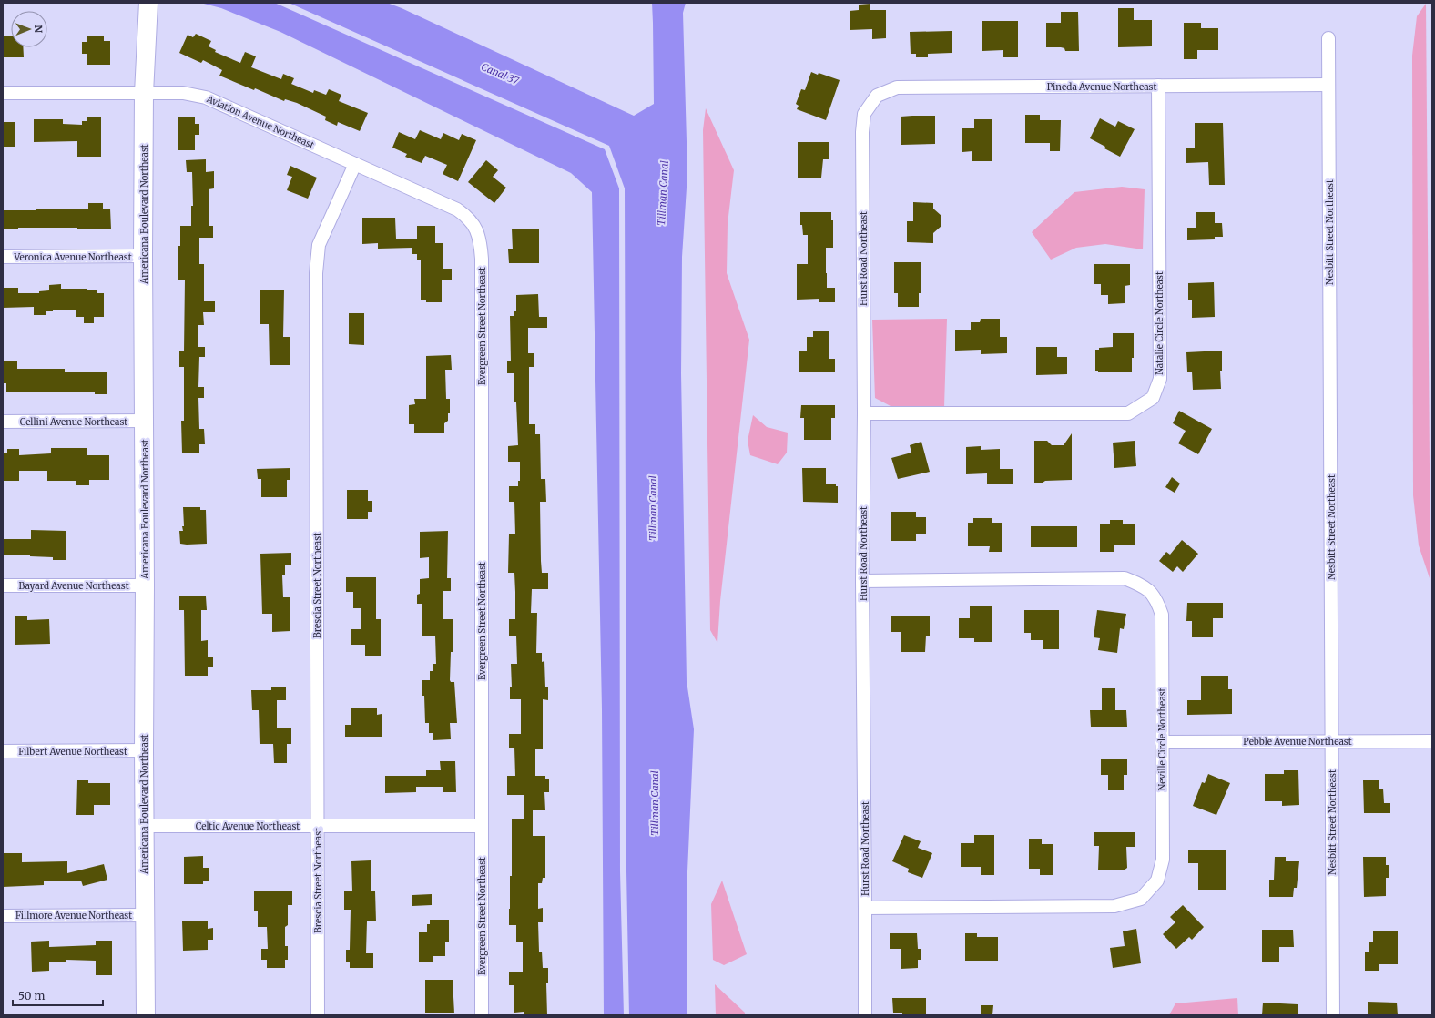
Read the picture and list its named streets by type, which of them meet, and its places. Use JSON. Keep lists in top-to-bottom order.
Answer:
{
  "streets": {
    "street": [
      "Pineda Avenue Northeast",
      "Aviation Avenue Northeast",
      "Americana Boulevard Northeast",
      "Nesbitt Street Northeast",
      "Veronica Avenue Northeast",
      "Hurst Road Northeast",
      "Natalie Circle Northeast",
      "Evergreen Street Northeast",
      "Cellini Avenue Northeast",
      "Bayard Avenue Northeast",
      "Brescia Street Northeast",
      "Neville Circle Northeast",
      "Pebble Avenue Northeast",
      "Filbert Avenue Northeast",
      "Celtic Avenue Northeast",
      "Fillmore Avenue Northeast"
    ]
  },
  "crossings": [
    ["Pineda Avenue Northeast", "Nesbitt Street Northeast"],
    ["Pineda Avenue Northeast", "Hurst Road Northeast"],
    ["Pineda Avenue Northeast", "Natalie Circle Northeast"],
    ["Aviation Avenue Northeast", "Americana Boulevard Northeast"],
    ["Aviation Avenue Northeast", "Evergreen Street Northeast"],
    ["Aviation Avenue Northeast", "Brescia Street Northeast"],
    ["Americana Boulevard Northeast", "Veronica Avenue Northeast"],
    ["Americana Boulevard Northeast", "Cellini Avenue Northeast"],
    ["Americana Boulevard Northeast", "Bayard Avenue Northeast"],
    ["Americana Boulevard Northeast", "Filbert Avenue Northeast"],
    ["Americana Boulevard Northeast", "Celtic Avenue Northeast"],
    ["Americana Boulevard Northeast", "Fillmore Avenue Northeast"],
    ["Nesbitt Street Northeast", "Pebble Avenue Northeast"],
    ["Hurst Road Northeast", "Natalie Circle Northeast"],
    ["Hurst Road Northeast", "Neville Circle Northeast"],
    ["Evergreen Street Northeast", "Celtic Avenue Northeast"],
    ["Brescia Street Northeast", "Celtic Avenue Northeast"],
    ["Neville Circle Northeast", "Pebble Avenue Northeast"]
  ],
  "water": ["Canal 37", "Tillman Canal"],
  "scale_bar": "50 m",
  "north": "right"
}
